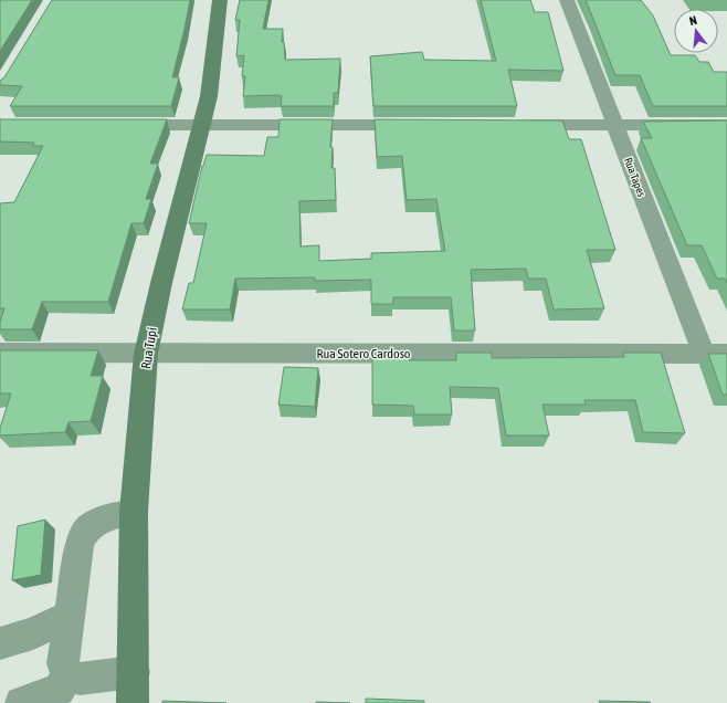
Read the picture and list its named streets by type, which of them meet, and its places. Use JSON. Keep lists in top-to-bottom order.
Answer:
{
  "streets": {
    "street": ["Rua Tapes", "Rua Tupi", "Rua Sotero Cardoso"]
  },
  "crossings": [
    ["Rua Tapes", "Rua Sotero Cardoso"],
    ["Rua Tupi", "Rua Sotero Cardoso"]
  ],
  "north": "top"
}
